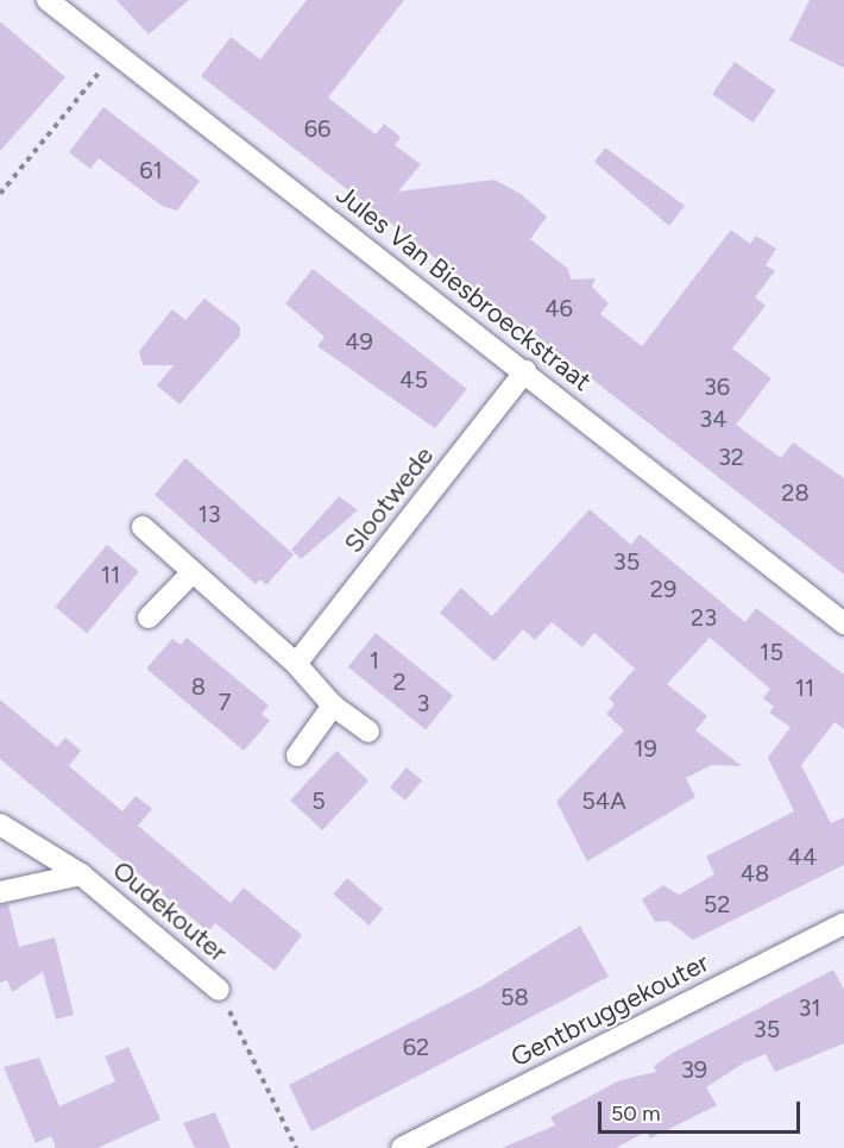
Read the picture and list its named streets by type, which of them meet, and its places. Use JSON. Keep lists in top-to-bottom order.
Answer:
{
  "streets": {
    "street": [
      "Jules Van Biesbroeckstraat",
      "Slootwede",
      "Oudekouter",
      "Gentbruggekouter"
    ]
  },
  "crossings": [
    ["Jules Van Biesbroeckstraat", "Slootwede"]
  ],
  "house_numbers": [
    "66",
    "61",
    "46",
    "49",
    "45",
    "36",
    "34",
    "32",
    "28",
    "13",
    "35",
    "11",
    "29",
    "23",
    "15",
    "1",
    "2",
    "8",
    "11",
    "7",
    "3",
    "19",
    "5",
    "54A",
    "44",
    "48",
    "52",
    "58",
    "31",
    "35",
    "62",
    "39"
  ],
  "scale_bar": "50 m"
}
